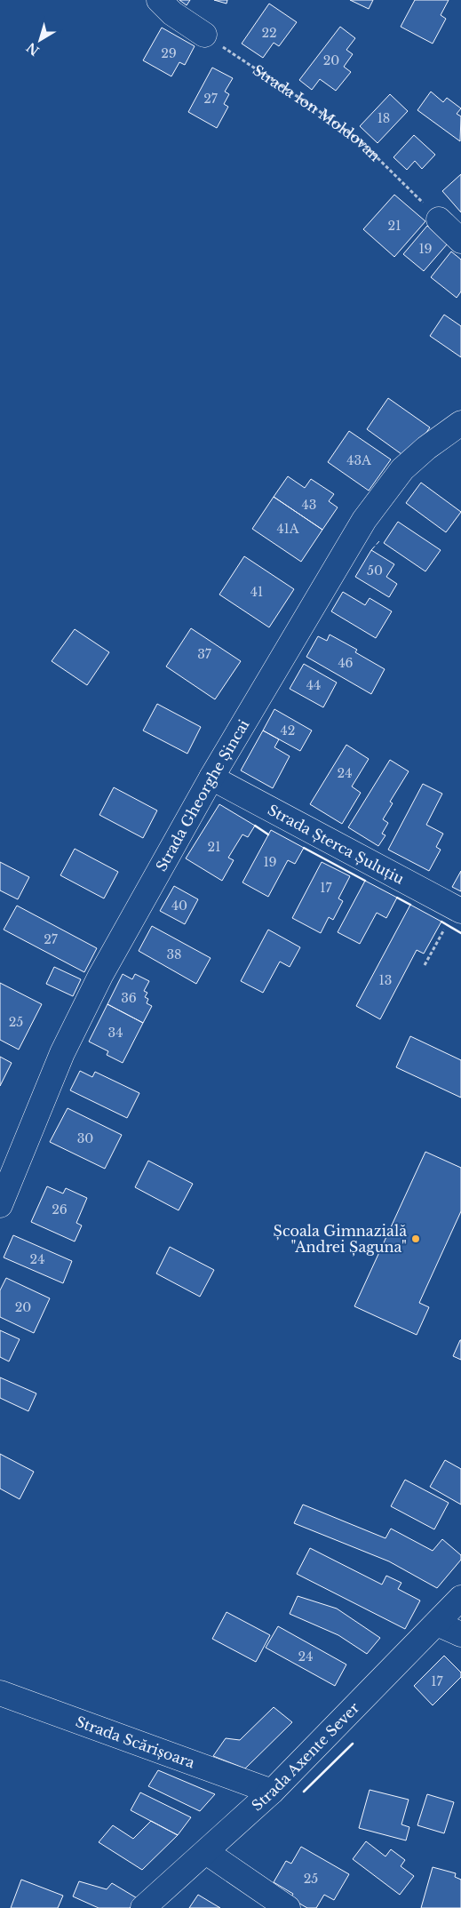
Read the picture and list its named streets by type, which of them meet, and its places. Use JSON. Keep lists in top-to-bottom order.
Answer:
{
  "streets": {
    "street": [
      "Strada Gheorghe Șincai",
      "Strada Șterca Șuluțiu",
      "Strada Scărișoara",
      "Strada Axente Sever"
    ],
    "path": ["Strada Ion Moldovan"]
  },
  "crossings": [
    ["Strada Gheorghe Șincai", "Strada Șterca Șuluțiu"],
    ["Strada Scărișoara", "Strada Axente Sever"]
  ],
  "places": ["Școala Gimnazială \"Andrei Șaguna\""],
  "house_numbers": [
    "22",
    "29",
    "20",
    "27",
    "18",
    "21",
    "19",
    "43A",
    "43",
    "41A",
    "50",
    "41",
    "37",
    "46",
    "44",
    "42",
    "24",
    "21",
    "19",
    "17",
    "40",
    "27",
    "38",
    "13",
    "36",
    "25",
    "34",
    "30",
    "26",
    "24",
    "20",
    "24",
    "17",
    "25"
  ],
  "north": "bottom left"
}
